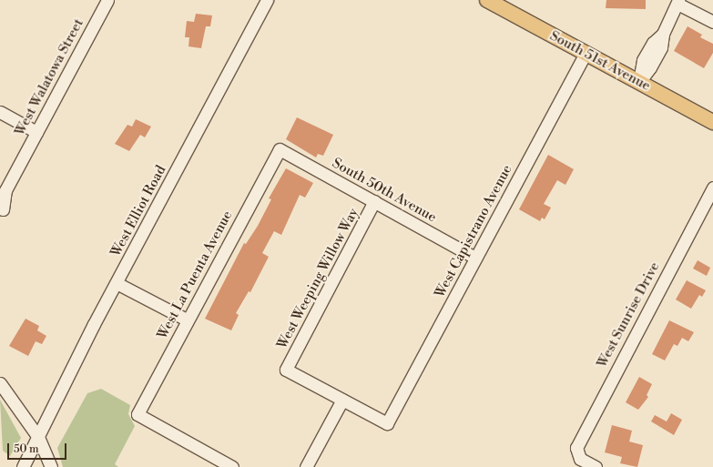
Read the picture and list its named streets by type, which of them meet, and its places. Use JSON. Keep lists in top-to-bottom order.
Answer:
{
  "streets": {
    "main road": ["South 51st Avenue"],
    "street": [
      "West Walatowa Street",
      "South 50th Avenue",
      "West Elliot Road",
      "West Capistrano Avenue",
      "West La Puenta Avenue",
      "West Weeping Willow Way",
      "West Sunrise Drive"
    ]
  },
  "crossings": [
    ["South 51st Avenue", "West Capistrano Avenue"],
    ["South 50th Avenue", "West Capistrano Avenue"],
    ["South 50th Avenue", "West La Puenta Avenue"],
    ["South 50th Avenue", "West Weeping Willow Way"],
    ["West Capistrano Avenue", "West Weeping Willow Way"]
  ],
  "scale_bar": "50 m"
}
